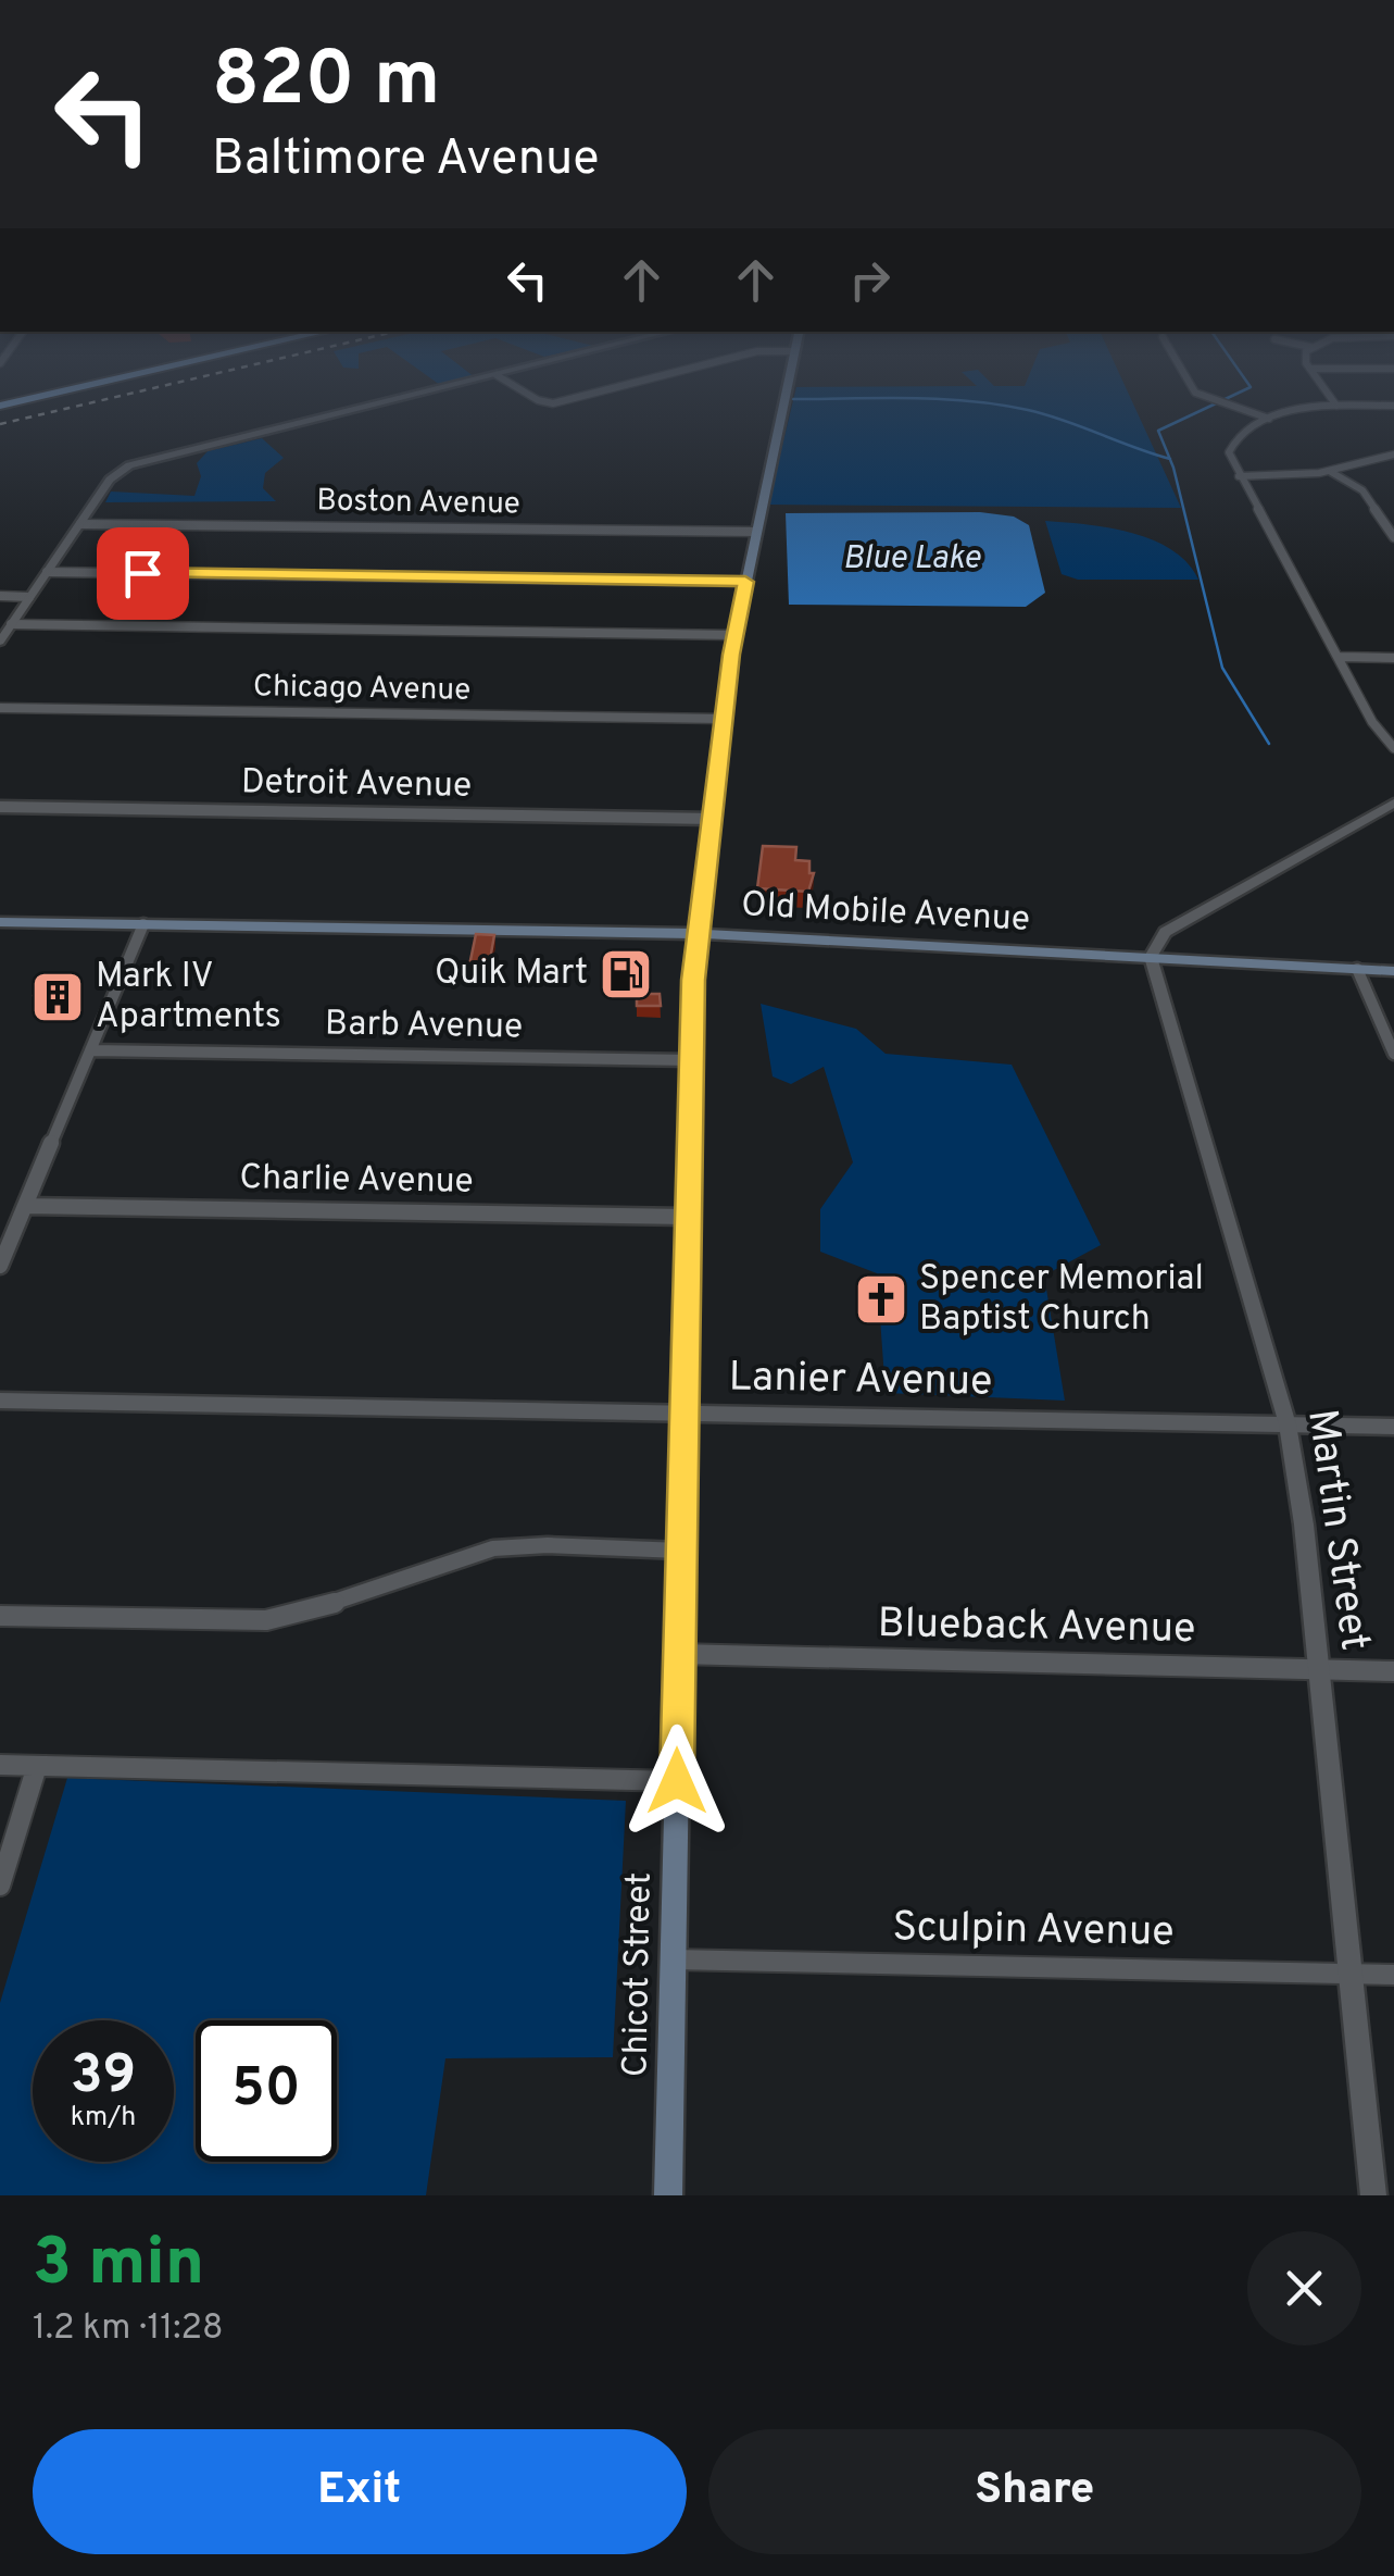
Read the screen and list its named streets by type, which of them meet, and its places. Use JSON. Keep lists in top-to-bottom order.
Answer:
{
  "streets": {
    "main road": ["Old Mobile Avenue", "Chicot Street"],
    "street": [
      "Boston Avenue",
      "Chicago Avenue",
      "Detroit Avenue",
      "Barb Avenue",
      "Charlie Avenue",
      "Lanier Avenue",
      "Martin Street",
      "Blueback Avenue",
      "Sculpin Avenue"
    ]
  },
  "crossings": [
    ["Boston Avenue", "Chicot Street"],
    ["Chicago Avenue", "Chicot Street"],
    ["Detroit Avenue", "Chicot Street"],
    ["Old Mobile Avenue", "Martin Street"],
    ["Old Mobile Avenue", "Chicot Street"],
    ["Barb Avenue", "Chicot Street"],
    ["Charlie Avenue", "Chicot Street"],
    ["Lanier Avenue", "Martin Street"],
    ["Lanier Avenue", "Chicot Street"],
    ["Martin Street", "Blueback Avenue"],
    ["Martin Street", "Sculpin Avenue"],
    ["Blueback Avenue", "Chicot Street"],
    ["Sculpin Avenue", "Chicot Street"]
  ],
  "water": ["Blue Lake"],
  "places": {
    "fuel station": ["Quik Mart"],
    "building": ["Mark IV Apartments"],
    "church": ["Spencer Memorial Baptist Church"]
  },
  "page": {
    "turn": ["820 m", "Baltimore Avenue"],
    "speed": "39 km/h",
    "limit": "50",
    "heading": ["3 min", "1.2 km · 11:28"],
    "buttons": ["Exit", "Share"]
  }
}
